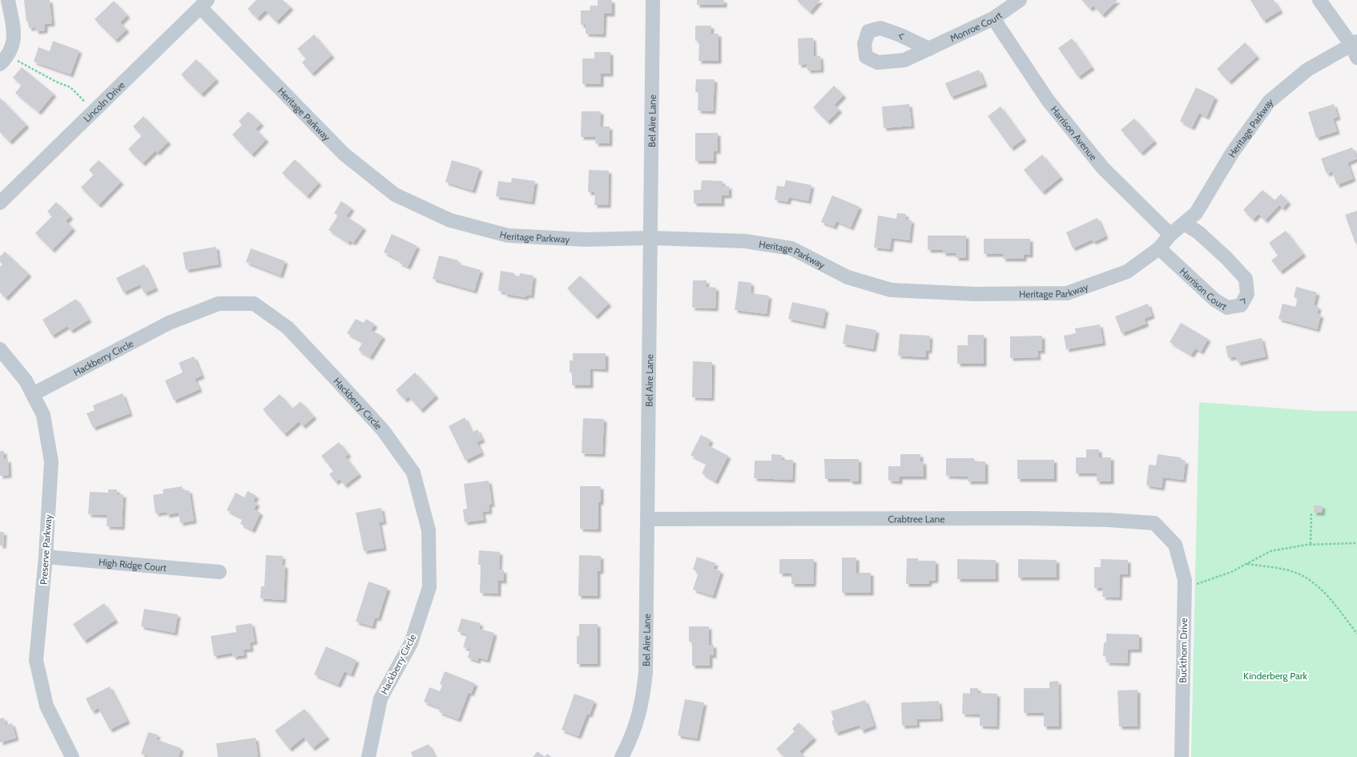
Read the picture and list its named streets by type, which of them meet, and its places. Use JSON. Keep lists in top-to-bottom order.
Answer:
{
  "streets": {
    "street": [
      "Monroe Court",
      "Lincoln Drive",
      "Heritage Parkway",
      "Bel Aire Lane",
      "Harrison Avenue",
      "Harrison Court",
      "Hackberry Circle",
      "Crabtree Lane",
      "Preserve Parkway",
      "High Ridge Court",
      "Buckthorn Drive"
    ]
  },
  "crossings": [
    ["Monroe Court", "Harrison Avenue"],
    ["Lincoln Drive", "Heritage Parkway"],
    ["Heritage Parkway", "Bel Aire Lane"],
    ["Heritage Parkway", "Harrison Avenue"],
    ["Heritage Parkway", "Harrison Court"],
    ["Bel Aire Lane", "Crabtree Lane"],
    ["Hackberry Circle", "Preserve Parkway"],
    ["Crabtree Lane", "Buckthorn Drive"],
    ["Preserve Parkway", "High Ridge Court"]
  ],
  "parks": ["Kinderberg Park"]
}
